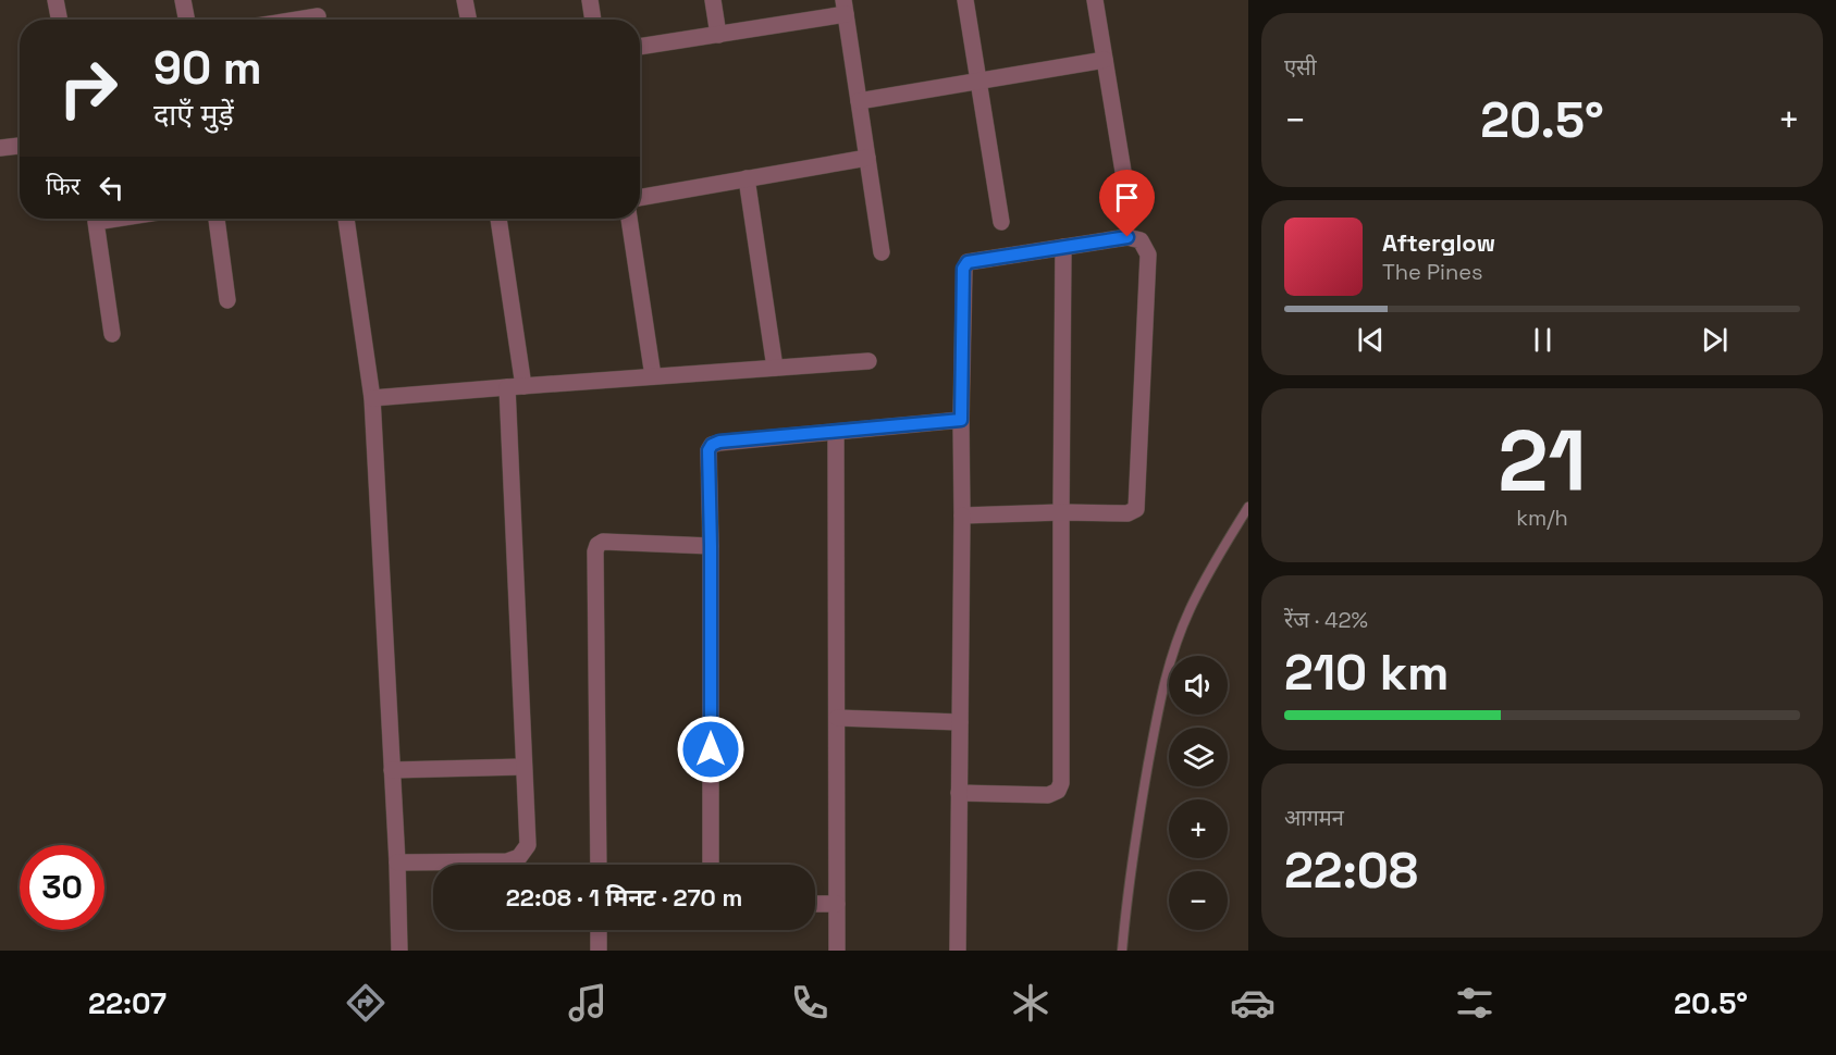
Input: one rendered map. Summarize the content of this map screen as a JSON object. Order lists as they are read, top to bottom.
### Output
{
  "page": {
    "tile": [
      "एसी",
      ["21", "km/h"],
      ["रेंज · 42%", "210 km"],
      ["आगमन", "22:08"]
    ],
    "turn": ["90 m", "दाएँ मुड़ें"],
    "heat": ["−", "20.5°", "+"],
    "then": "फिर",
    "song": ["Afterglow", "The Pines"],
    "map_buttons": ["+", "−"],
    "limit": "30",
    "trip": "22:08 · 1 मिनट · 270 m",
    "tabs": ["22:07", "20.5°"]
  }
}
